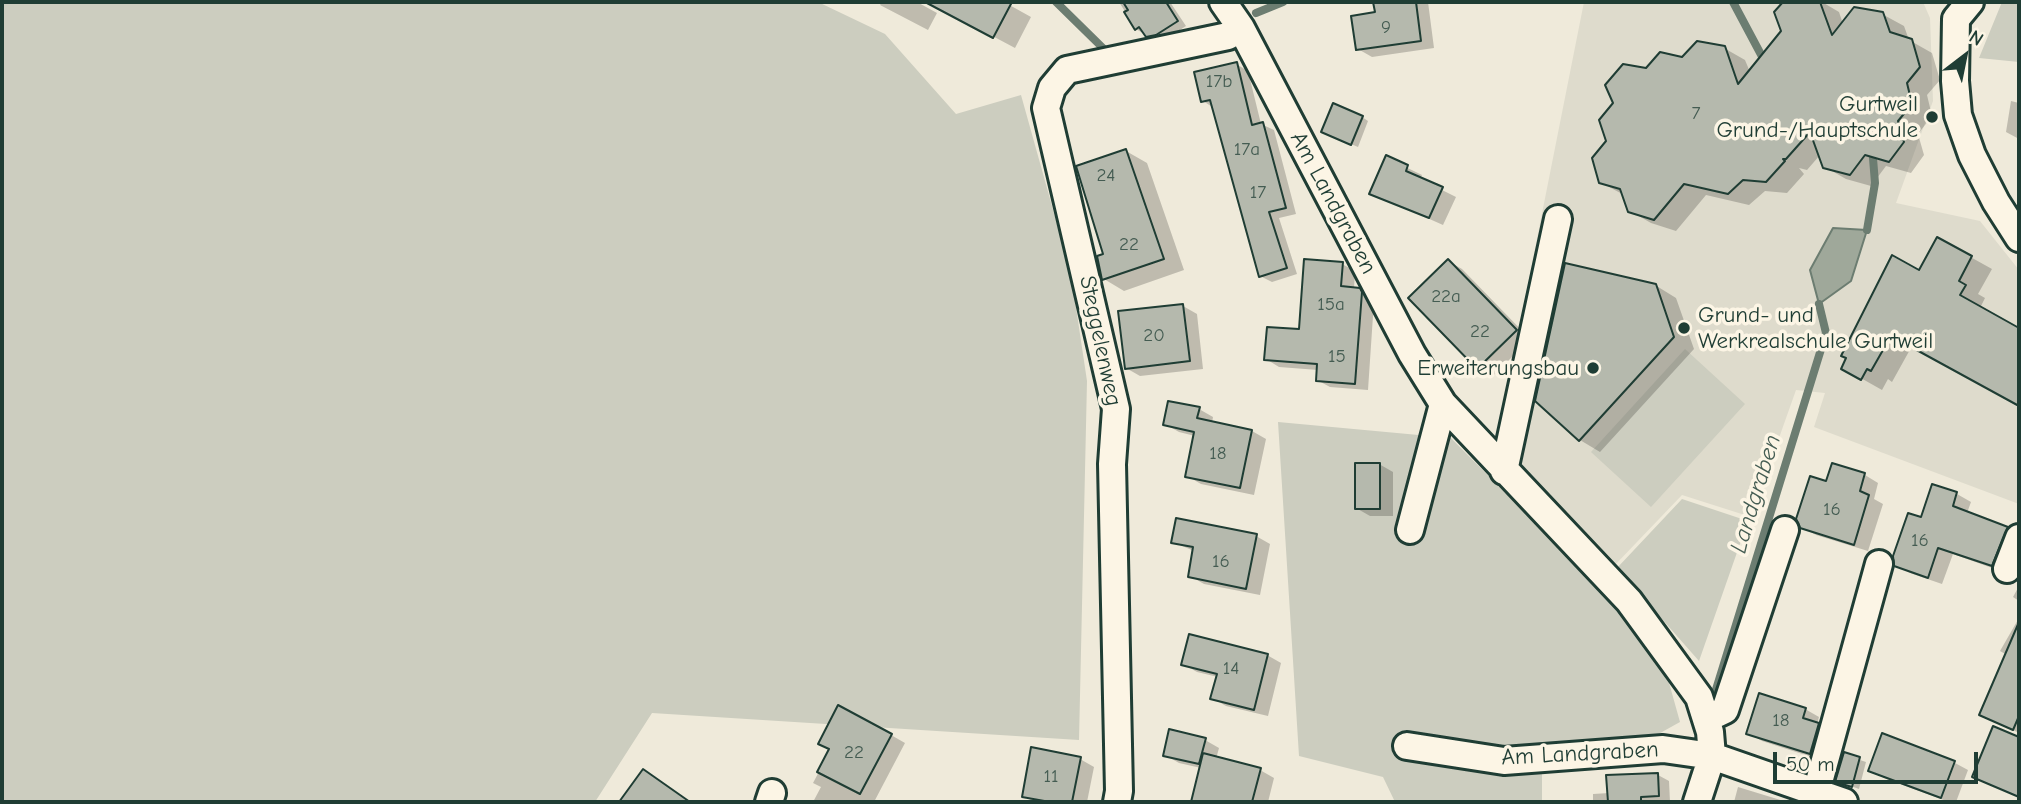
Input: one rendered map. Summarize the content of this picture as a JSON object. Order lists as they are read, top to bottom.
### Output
{
  "streets": {
    "street": ["Am Landgraben", "Steggelenweg"]
  },
  "crossings": [
    ["Am Landgraben", "Steggelenweg"]
  ],
  "water": ["Landgraben"],
  "places": ["Gurtweil Grund-/Hauptschule", "Grund- und Werkrealschule Gurtweil", "Erweiterungsbau"],
  "house_numbers": [
    "9",
    "17b",
    "7",
    "17a",
    "24",
    "17",
    "22",
    "22a",
    "15a",
    "22",
    "20",
    "15",
    "18",
    "16",
    "16",
    "16",
    "14",
    "18",
    "22",
    "11"
  ],
  "scale_bar": "50 m",
  "north": "top right"
}
